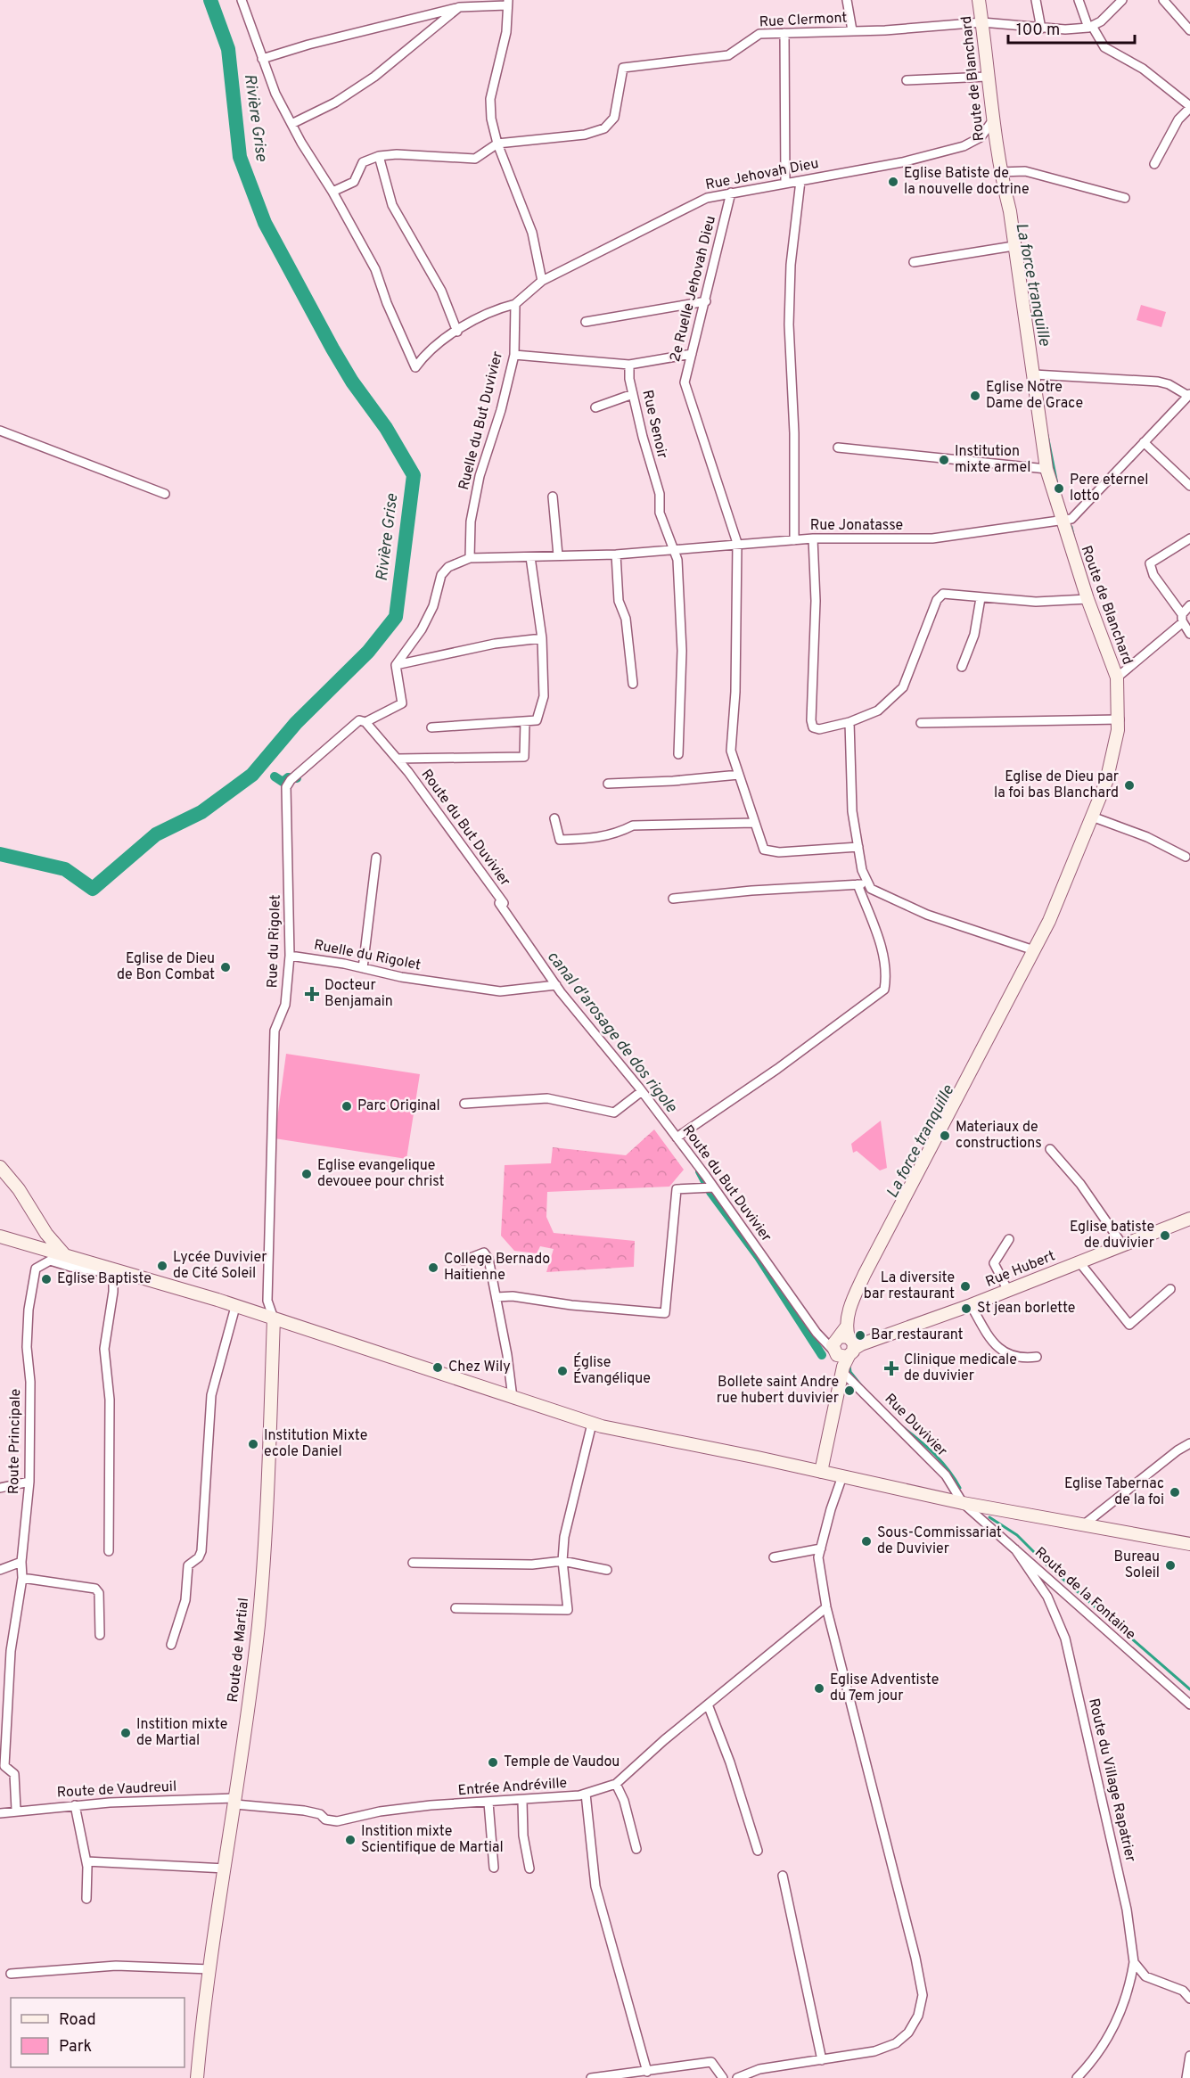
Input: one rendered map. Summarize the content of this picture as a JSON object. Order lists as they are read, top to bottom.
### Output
{
  "streets": {
    "street": [
      "Rue Clermont",
      "Route de Blanchard",
      "Rue Jehovah Dieu",
      "2e Ruelle Jehovah Dieu",
      "Ruelle du But Duvivier",
      "Rue Senoir",
      "Rue Jonatasse",
      "Route du But Duvivier",
      "Rue du Rigolet",
      "Ruelle du Rigolet",
      "Rue Hubert",
      "Rue Duvivier",
      "Route Principale",
      "Route de la Fontaine",
      "Route de Martial",
      "Route du Village Rapatrier",
      "Entrée Andréville",
      "Route de Vaudreuil"
    ]
  },
  "crossings": [
    ["Rue Clermont", "Route de Blanchard"],
    ["Route de Blanchard", "Rue Jehovah Dieu"],
    ["Route de Blanchard", "Rue Jonatasse"],
    ["Route de Blanchard", "Route du But Duvivier"],
    ["Route de Blanchard", "Rue Hubert"],
    ["Route de Blanchard", "Rue Duvivier"],
    ["Rue Jehovah Dieu", "2e Ruelle Jehovah Dieu"],
    ["2e Ruelle Jehovah Dieu", "Rue Jonatasse"],
    ["Ruelle du But Duvivier", "Rue Jonatasse"],
    ["Rue Senoir", "Rue Jonatasse"],
    ["Route du But Duvivier", "Rue du Rigolet"],
    ["Route du But Duvivier", "Ruelle du Rigolet"],
    ["Route du But Duvivier", "Rue Hubert"],
    ["Route du But Duvivier", "Rue Duvivier"],
    ["Rue du Rigolet", "Ruelle du Rigolet"],
    ["Rue du Rigolet", "Route de Martial"],
    ["Rue Hubert", "Rue Duvivier"],
    ["Rue Duvivier", "Route de la Fontaine"],
    ["Route Principale", "Route de Vaudreuil"],
    ["Route de la Fontaine", "Route du Village Rapatrier"],
    ["Route de Martial", "Entrée Andréville"],
    ["Route de Martial", "Route de Vaudreuil"],
    ["Entrée Andréville", "Route de Vaudreuil"]
  ],
  "water": ["Rivière Grise", "La force tranquille", "canal d'arosage de dos rigole"],
  "places": {
    "other": [
      "Eglise Batiste de la nouvelle doctrine",
      "Eglise Notre Dame de Grace",
      "Institution mixte armel",
      "Pere eternel lotto",
      "Eglise de Dieu par la foi bas Blanchard",
      "Eglise de Dieu de Bon Combat",
      "Parc Original",
      "Materiaux de constructions",
      "Eglise evangelique devouee pour christ",
      "Eglise batiste de duvivier",
      "Lycée Duvivier de Cité Soleil",
      "College Bernado Haitienne",
      "Eglise Baptiste",
      "La diversite bar restaurant",
      "St jean borlette",
      "Bar restaurant",
      "Chez Wily",
      "Église Évangélique",
      "Bollete saint Andre rue hubert duvivier",
      "Institution Mixte ecole Daniel",
      "Eglise Tabernac de la foi",
      "Sous-Commissariat de Duvivier",
      "Bureau Soleil",
      "Eglise Adventiste du 7em jour",
      "Instition mixte de Martial",
      "Temple de Vaudou",
      "Instition mixte Scientifique de Martial"
    ],
    "health": ["Docteur Benjamain", "Clinique medicale de duvivier"]
  },
  "legend": ["Road", "Park"],
  "scale_bar": "100 m"
}
